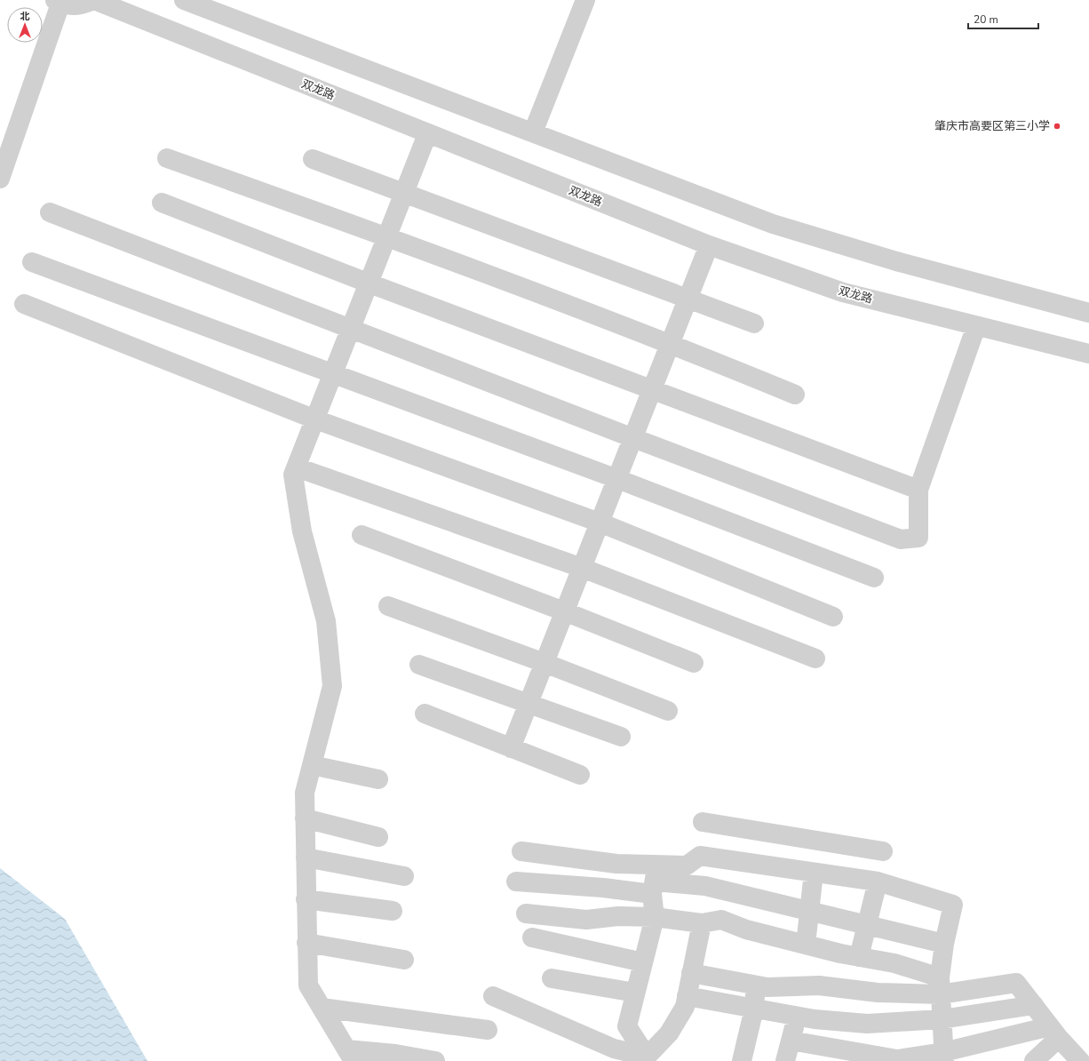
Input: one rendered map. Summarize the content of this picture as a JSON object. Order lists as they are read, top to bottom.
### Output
{
  "streets": {
    "street": ["双龙路"]
  },
  "places": ["肇庆市高要区第三小学"],
  "scale_bar": "20 m",
  "north": "top"
}
